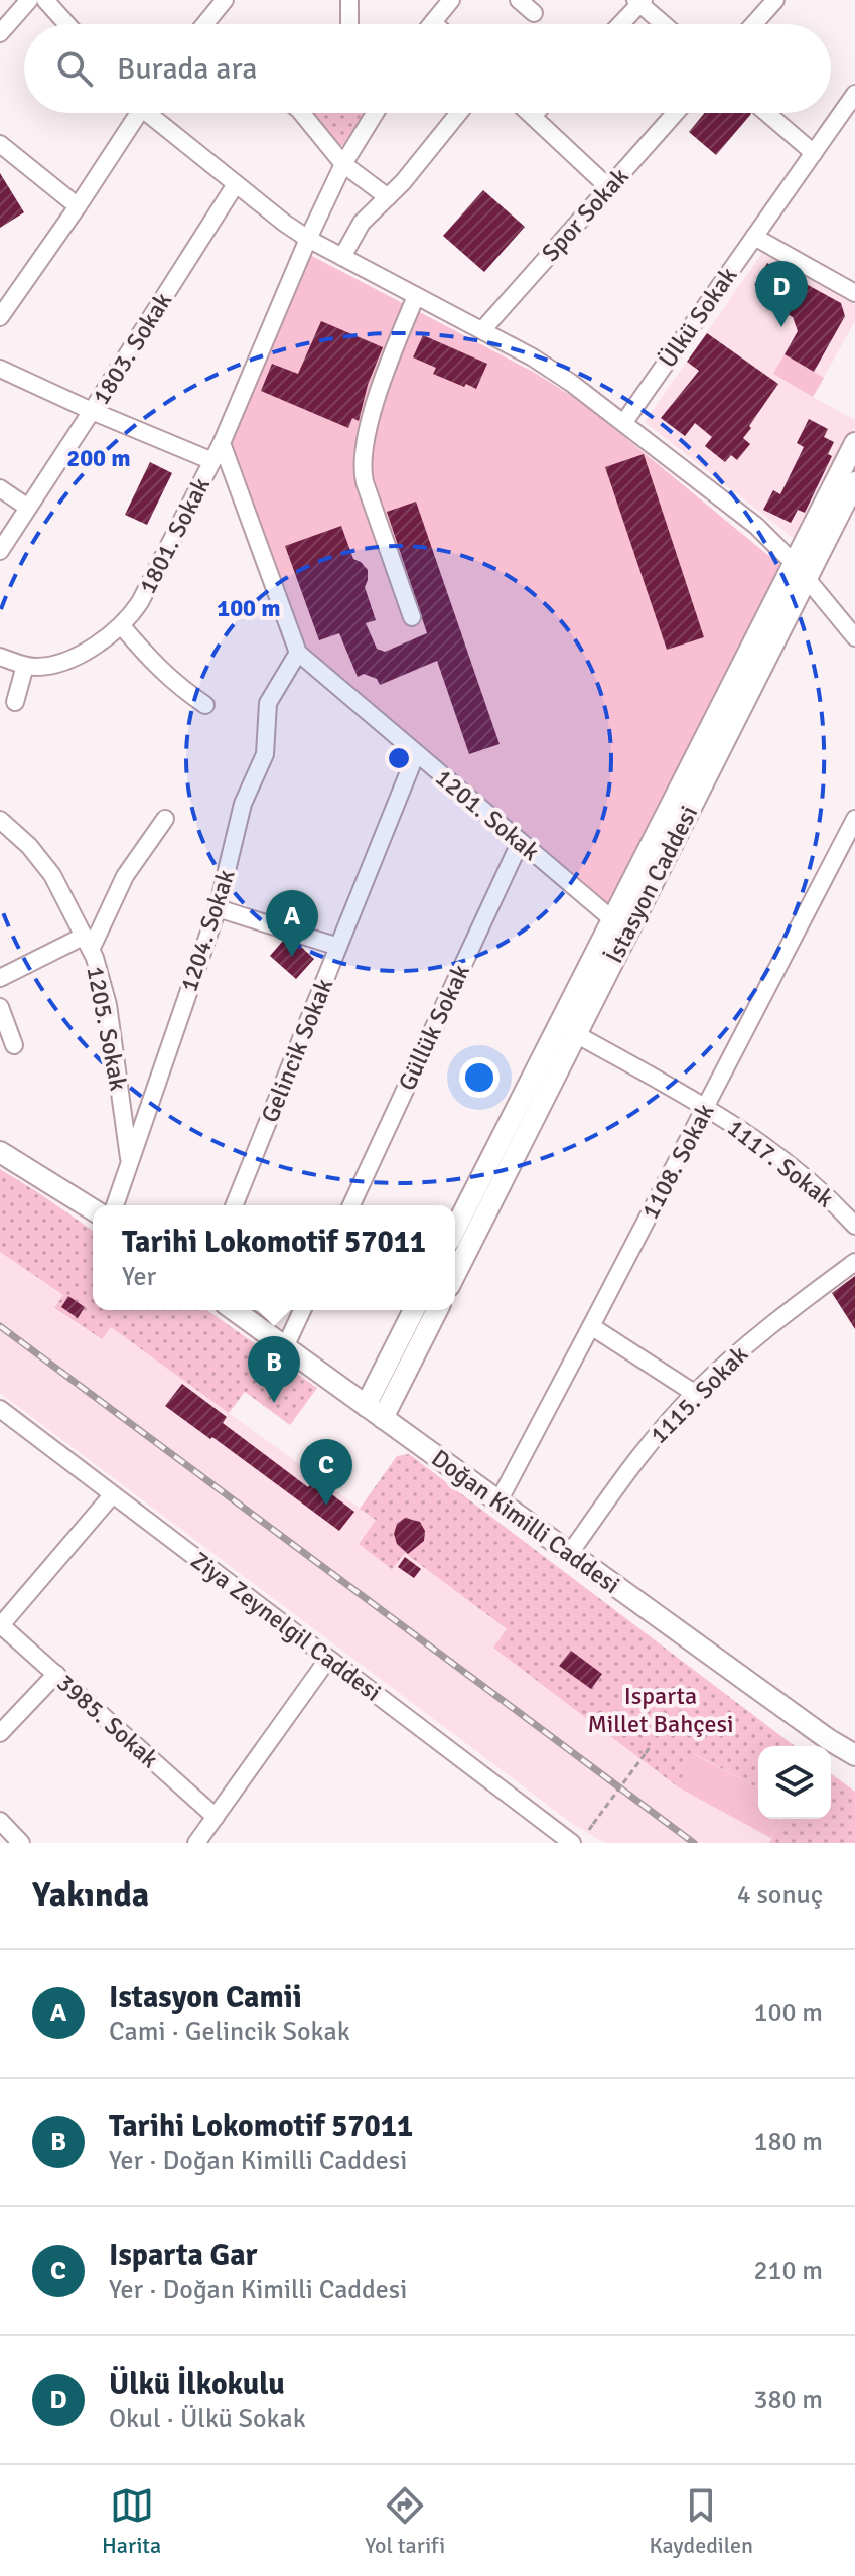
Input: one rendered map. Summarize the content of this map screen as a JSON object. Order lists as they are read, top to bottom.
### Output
{
  "streets": {
    "main road": ["İstasyon Caddesi", "Doğan Kimilli Caddesi"],
    "street": [
      "Spor Sokak",
      "Ülkü Sokak",
      "1803. Sokak",
      "1801. Sokak",
      "1201. Sokak",
      "1204. Sokak",
      "Güllük Sokak",
      "1205. Sokak",
      "Gelincik Sokak",
      "1108. Sokak",
      "1117. Sokak",
      "1115. Sokak",
      "Ziya Zeynelgil Caddesi",
      "3985. Sokak"
    ]
  },
  "crossings": [
    ["1801. Sokak", "1201. Sokak"],
    ["1201. Sokak", "İstasyon Caddesi"],
    ["1201. Sokak", "1204. Sokak"],
    ["1201. Sokak", "Güllük Sokak"],
    ["1201. Sokak", "Gelincik Sokak"],
    ["İstasyon Caddesi", "1117. Sokak"],
    ["1204. Sokak", "1205. Sokak"],
    ["1108. Sokak", "1117. Sokak"],
    ["1108. Sokak", "Doğan Kimilli Caddesi"],
    ["1115. Sokak", "Doğan Kimilli Caddesi"]
  ],
  "parks": ["Isparta Millet Bahçesi"],
  "page": {
    "search": "Burada ara",
    "pins": [
      "D",
      "A",
      "B",
      "C"
    ],
    "popup": ["Tarihi Lokomotif 57011", "Yer"],
    "heading": ["Yakında", "4 sonuç"],
    "list": [
      {
        "mark": "A",
        "name": "Istasyon Camii",
        "note": "Cami · Gelincik Sokak",
        "value": "100 m"
      },
      {
        "mark": "B",
        "name": "Tarihi Lokomotif 57011",
        "note": "Yer · Doğan Kimilli Caddesi",
        "value": "180 m"
      },
      {
        "mark": "C",
        "name": "Isparta Gar",
        "note": "Yer · Doğan Kimilli Caddesi",
        "value": "210 m"
      },
      {
        "mark": "D",
        "name": "Ülkü İlkokulu",
        "note": "Okul · Ülkü Sokak",
        "value": "380 m"
      }
    ],
    "nav": ["Harita", "Yol tarifi", "Kaydedilen"]
  },
  "rings": ["200 m", "100 m"]
}
